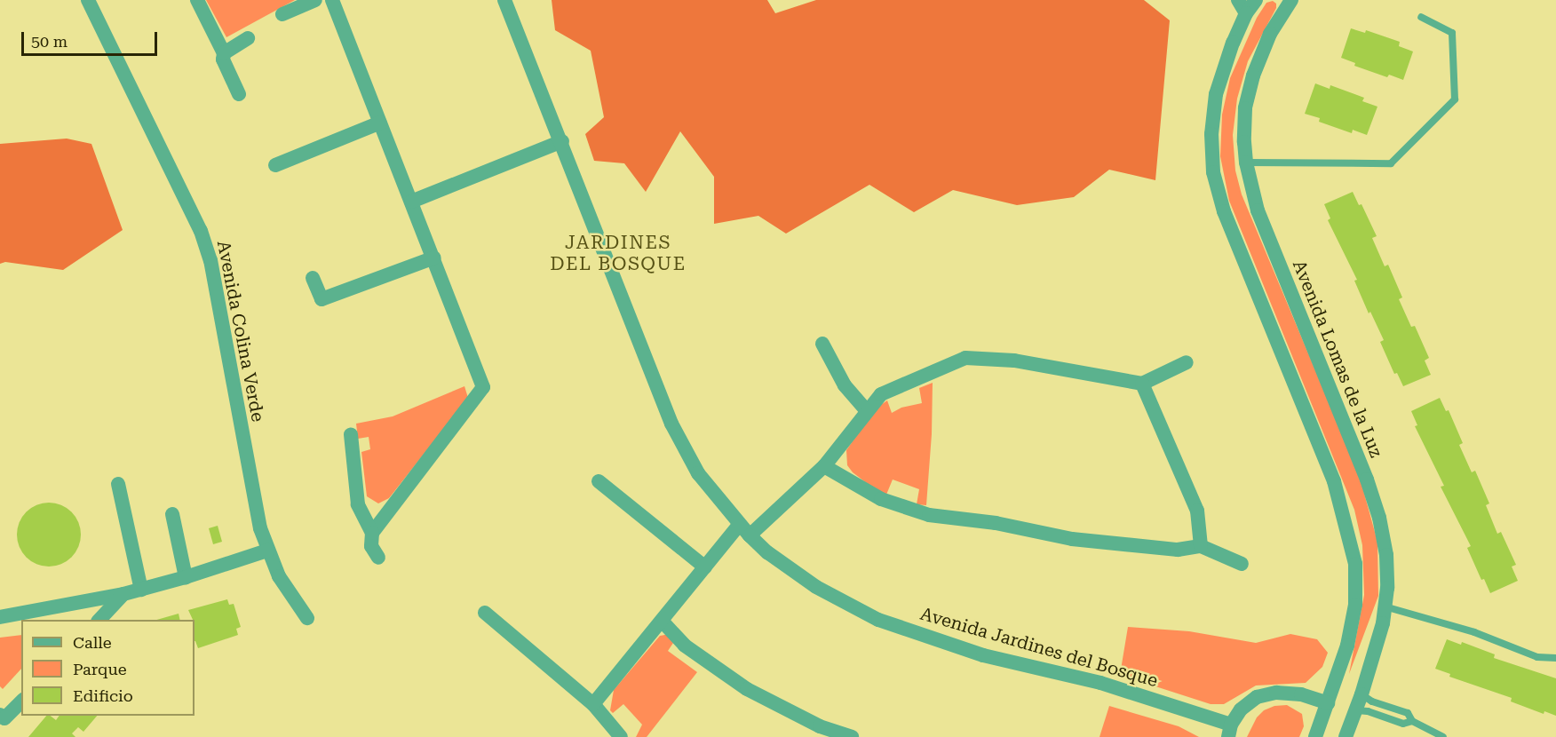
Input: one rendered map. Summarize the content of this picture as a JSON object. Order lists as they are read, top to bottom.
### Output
{
  "streets": {
    "street": ["Avenida Colina Verde", "Avenida Lomas de la Luz", "Avenida Jardines del Bosque"]
  },
  "districts": ["JARDINES DEL BOSQUE"],
  "legend": ["Calle", "Parque", "Edificio"],
  "scale_bar": "50 m"
}
